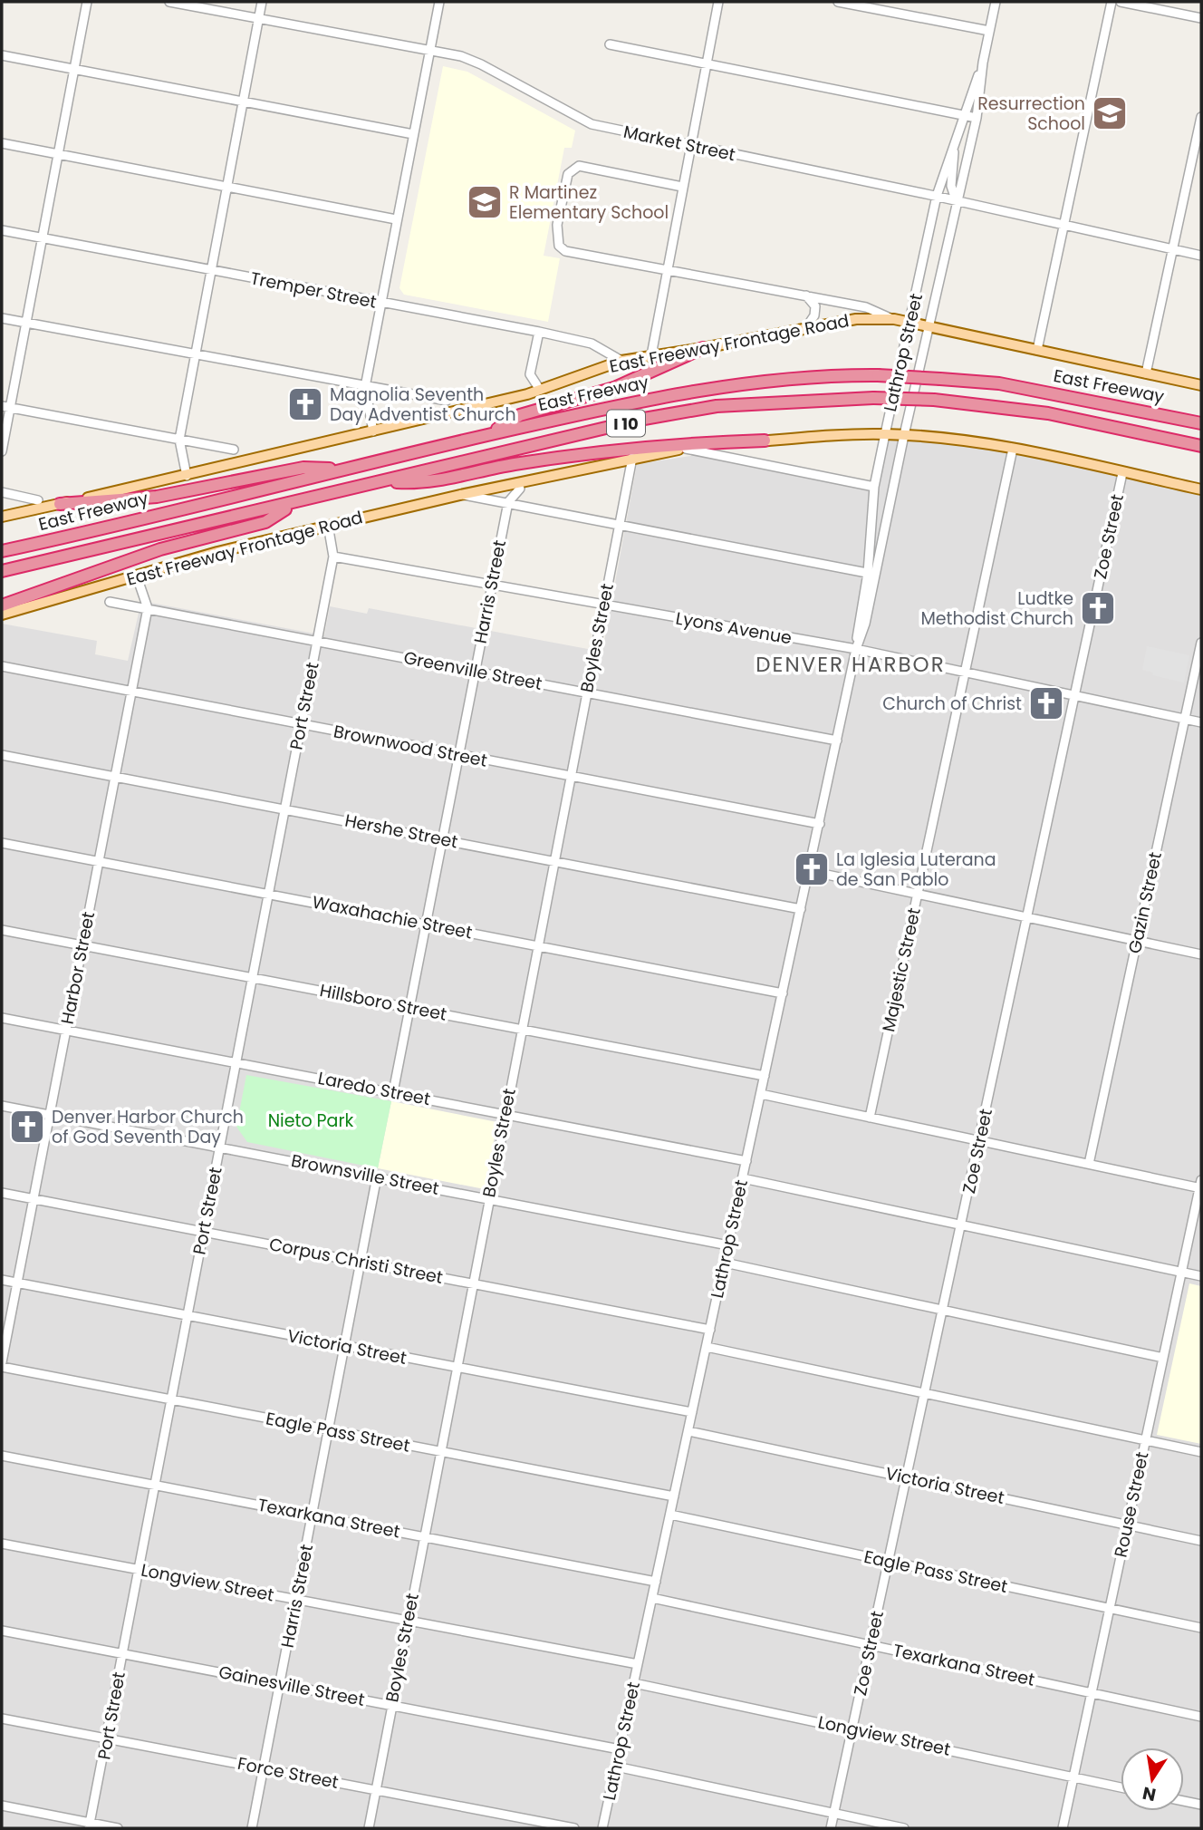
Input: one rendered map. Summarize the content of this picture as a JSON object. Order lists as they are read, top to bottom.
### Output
{
  "streets": {
    "highway": ["East Freeway", "I 10"],
    "main road": ["East Freeway Frontage Road"],
    "street": [
      "Market Street",
      "Tremper Street",
      "Lathrop Street",
      "Zoe Street",
      "Harris Street",
      "Lyons Avenue",
      "Boyles Street",
      "Greenville Street",
      "Port Street",
      "Brownwood Street",
      "Hershe Street",
      "Gazin Street",
      "Waxahachie Street",
      "Harbor Street",
      "Majestic Street",
      "Hillsboro Street",
      "Laredo Street",
      "Brownsville Street",
      "Corpus Christi Street",
      "Victoria Street",
      "Eagle Pass Street",
      "Rouse Street",
      "Texarkana Street",
      "Longview Street",
      "Gainesville Street",
      "Force Street"
    ]
  },
  "crossings": [
    ["Market Street", "Lathrop Street"],
    ["Tremper Street", "East Freeway Frontage Road"],
    ["East Freeway Frontage Road", "Lathrop Street"],
    ["East Freeway Frontage Road", "Zoe Street"],
    ["East Freeway Frontage Road", "Boyles Street"],
    ["East Freeway Frontage Road", "Majestic Street"],
    ["Lathrop Street", "Lyons Avenue"],
    ["Lathrop Street", "Greenville Street"],
    ["Lathrop Street", "Brownwood Street"],
    ["Lathrop Street", "Hershe Street"],
    ["Lathrop Street", "Waxahachie Street"],
    ["Lathrop Street", "Hillsboro Street"],
    ["Lathrop Street", "Laredo Street"],
    ["Lathrop Street", "Brownsville Street"],
    ["Lathrop Street", "Corpus Christi Street"],
    ["Lathrop Street", "Victoria Street"],
    ["Lathrop Street", "Eagle Pass Street"],
    ["Lathrop Street", "Texarkana Street"],
    ["Lathrop Street", "Longview Street"],
    ["Lathrop Street", "Gainesville Street"],
    ["Zoe Street", "Lyons Avenue"],
    ["Zoe Street", "Victoria Street"],
    ["Zoe Street", "Eagle Pass Street"],
    ["Zoe Street", "Texarkana Street"],
    ["Zoe Street", "Longview Street"],
    ["Harris Street", "Lyons Avenue"],
    ["Harris Street", "Greenville Street"],
    ["Harris Street", "Brownwood Street"],
    ["Harris Street", "Hershe Street"],
    ["Harris Street", "Waxahachie Street"],
    ["Harris Street", "Hillsboro Street"],
    ["Harris Street", "Laredo Street"],
    ["Harris Street", "Brownsville Street"],
    ["Harris Street", "Corpus Christi Street"],
    ["Harris Street", "Victoria Street"],
    ["Harris Street", "Eagle Pass Street"],
    ["Harris Street", "Texarkana Street"],
    ["Harris Street", "Longview Street"],
    ["Harris Street", "Gainesville Street"],
    ["Harris Street", "Force Street"],
    ["Lyons Avenue", "Boyles Street"],
    ["Lyons Avenue", "Port Street"],
    ["Lyons Avenue", "Gazin Street"],
    ["Lyons Avenue", "Majestic Street"],
    ["Boyles Street", "Greenville Street"],
    ["Boyles Street", "Brownwood Street"],
    ["Boyles Street", "Hershe Street"],
    ["Boyles Street", "Waxahachie Street"],
    ["Boyles Street", "Hillsboro Street"],
    ["Boyles Street", "Laredo Street"],
    ["Boyles Street", "Brownsville Street"],
    ["Boyles Street", "Corpus Christi Street"],
    ["Boyles Street", "Victoria Street"],
    ["Boyles Street", "Eagle Pass Street"],
    ["Boyles Street", "Texarkana Street"],
    ["Boyles Street", "Longview Street"],
    ["Boyles Street", "Gainesville Street"],
    ["Boyles Street", "Force Street"],
    ["Greenville Street", "Port Street"],
    ["Greenville Street", "Harbor Street"],
    ["Port Street", "Brownwood Street"],
    ["Port Street", "Hershe Street"],
    ["Port Street", "Waxahachie Street"],
    ["Port Street", "Hillsboro Street"],
    ["Port Street", "Laredo Street"],
    ["Port Street", "Brownsville Street"],
    ["Port Street", "Corpus Christi Street"],
    ["Port Street", "Victoria Street"],
    ["Port Street", "Eagle Pass Street"],
    ["Port Street", "Texarkana Street"],
    ["Port Street", "Longview Street"],
    ["Port Street", "Gainesville Street"],
    ["Port Street", "Force Street"],
    ["Brownwood Street", "Harbor Street"],
    ["Hershe Street", "Harbor Street"],
    ["Waxahachie Street", "Harbor Street"],
    ["Harbor Street", "Hillsboro Street"],
    ["Harbor Street", "Laredo Street"],
    ["Harbor Street", "Brownsville Street"],
    ["Harbor Street", "Corpus Christi Street"],
    ["Harbor Street", "Victoria Street"],
    ["Harbor Street", "Eagle Pass Street"],
    ["Victoria Street", "Rouse Street"],
    ["Eagle Pass Street", "Rouse Street"],
    ["Rouse Street", "Texarkana Street"],
    ["Rouse Street", "Longview Street"]
  ],
  "districts": ["DENVER HARBOR"],
  "parks": ["Nieto Park"],
  "places": {
    "school or university": ["Resurrection School", "R Martinez Elementary School"],
    "church": [
      "Magnolia Seventh Day Adventist Church",
      "Ludtke Methodist Church",
      "Church of Christ",
      "La Iglesia Luterana de San Pablo",
      "Denver Harbor Church of God Seventh Day"
    ]
  },
  "north": "bottom"
}
